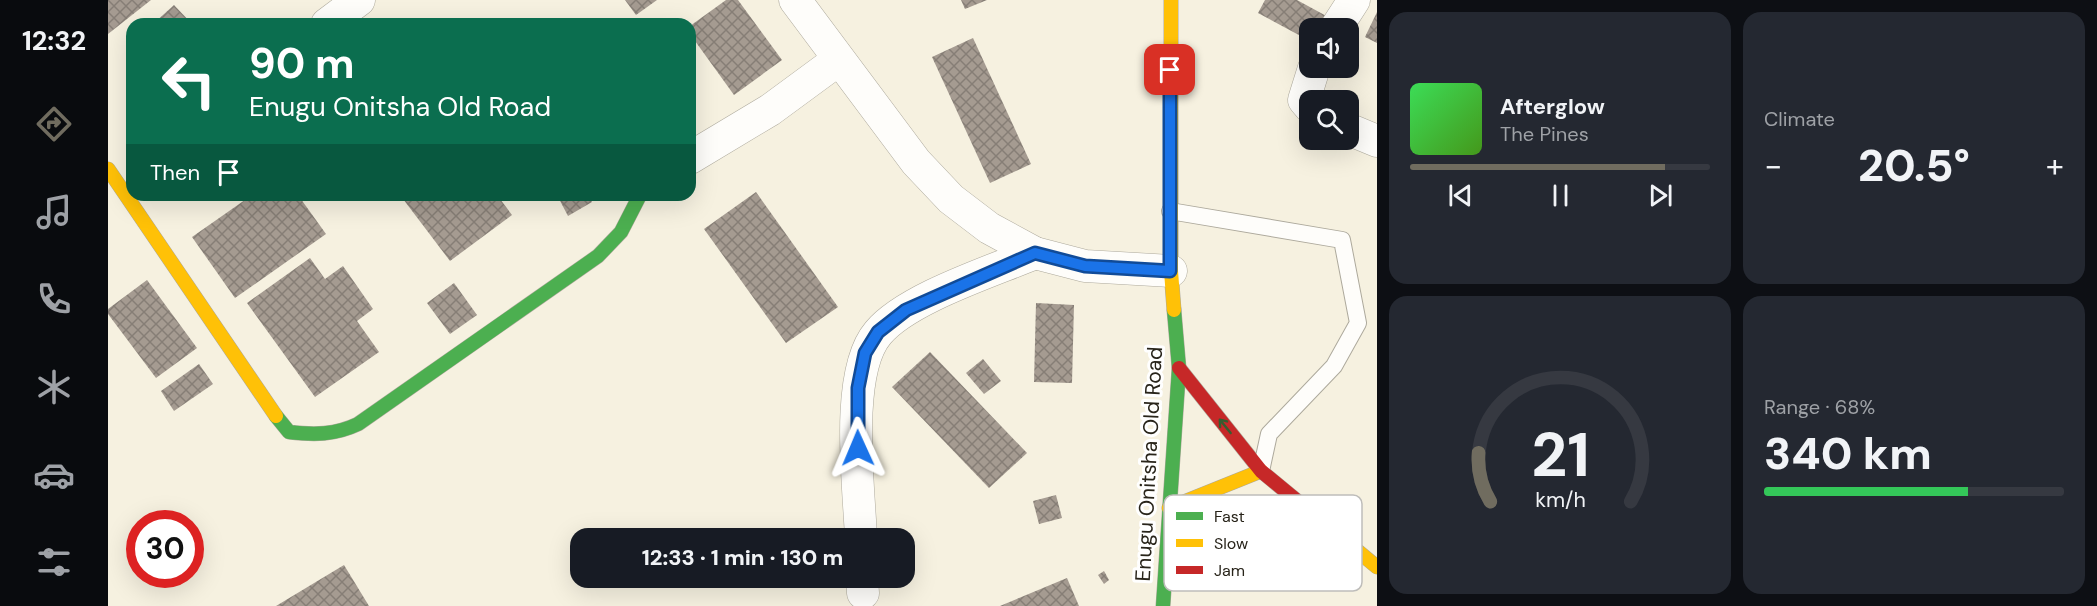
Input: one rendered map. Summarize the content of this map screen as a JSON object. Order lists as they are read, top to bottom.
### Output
{
  "streets": {
    "main road": ["Enugu Onitsha Old Road"]
  },
  "legend": ["Fast", "Slow", "Jam"],
  "page": {
    "tabs": "12:32",
    "tile": [
      "Climate",
      ["Range · 68%", "340 km"]
    ],
    "turn": ["90 m", "Enugu Onitsha Old Road"],
    "song": ["Afterglow", "The Pines"],
    "heat": ["−", "20.5°", "+"],
    "then": "Then",
    "limit": "30",
    "trip": "12:33 · 1 min · 130 m",
    "gauge": ["21", "km/h"]
  }
}
